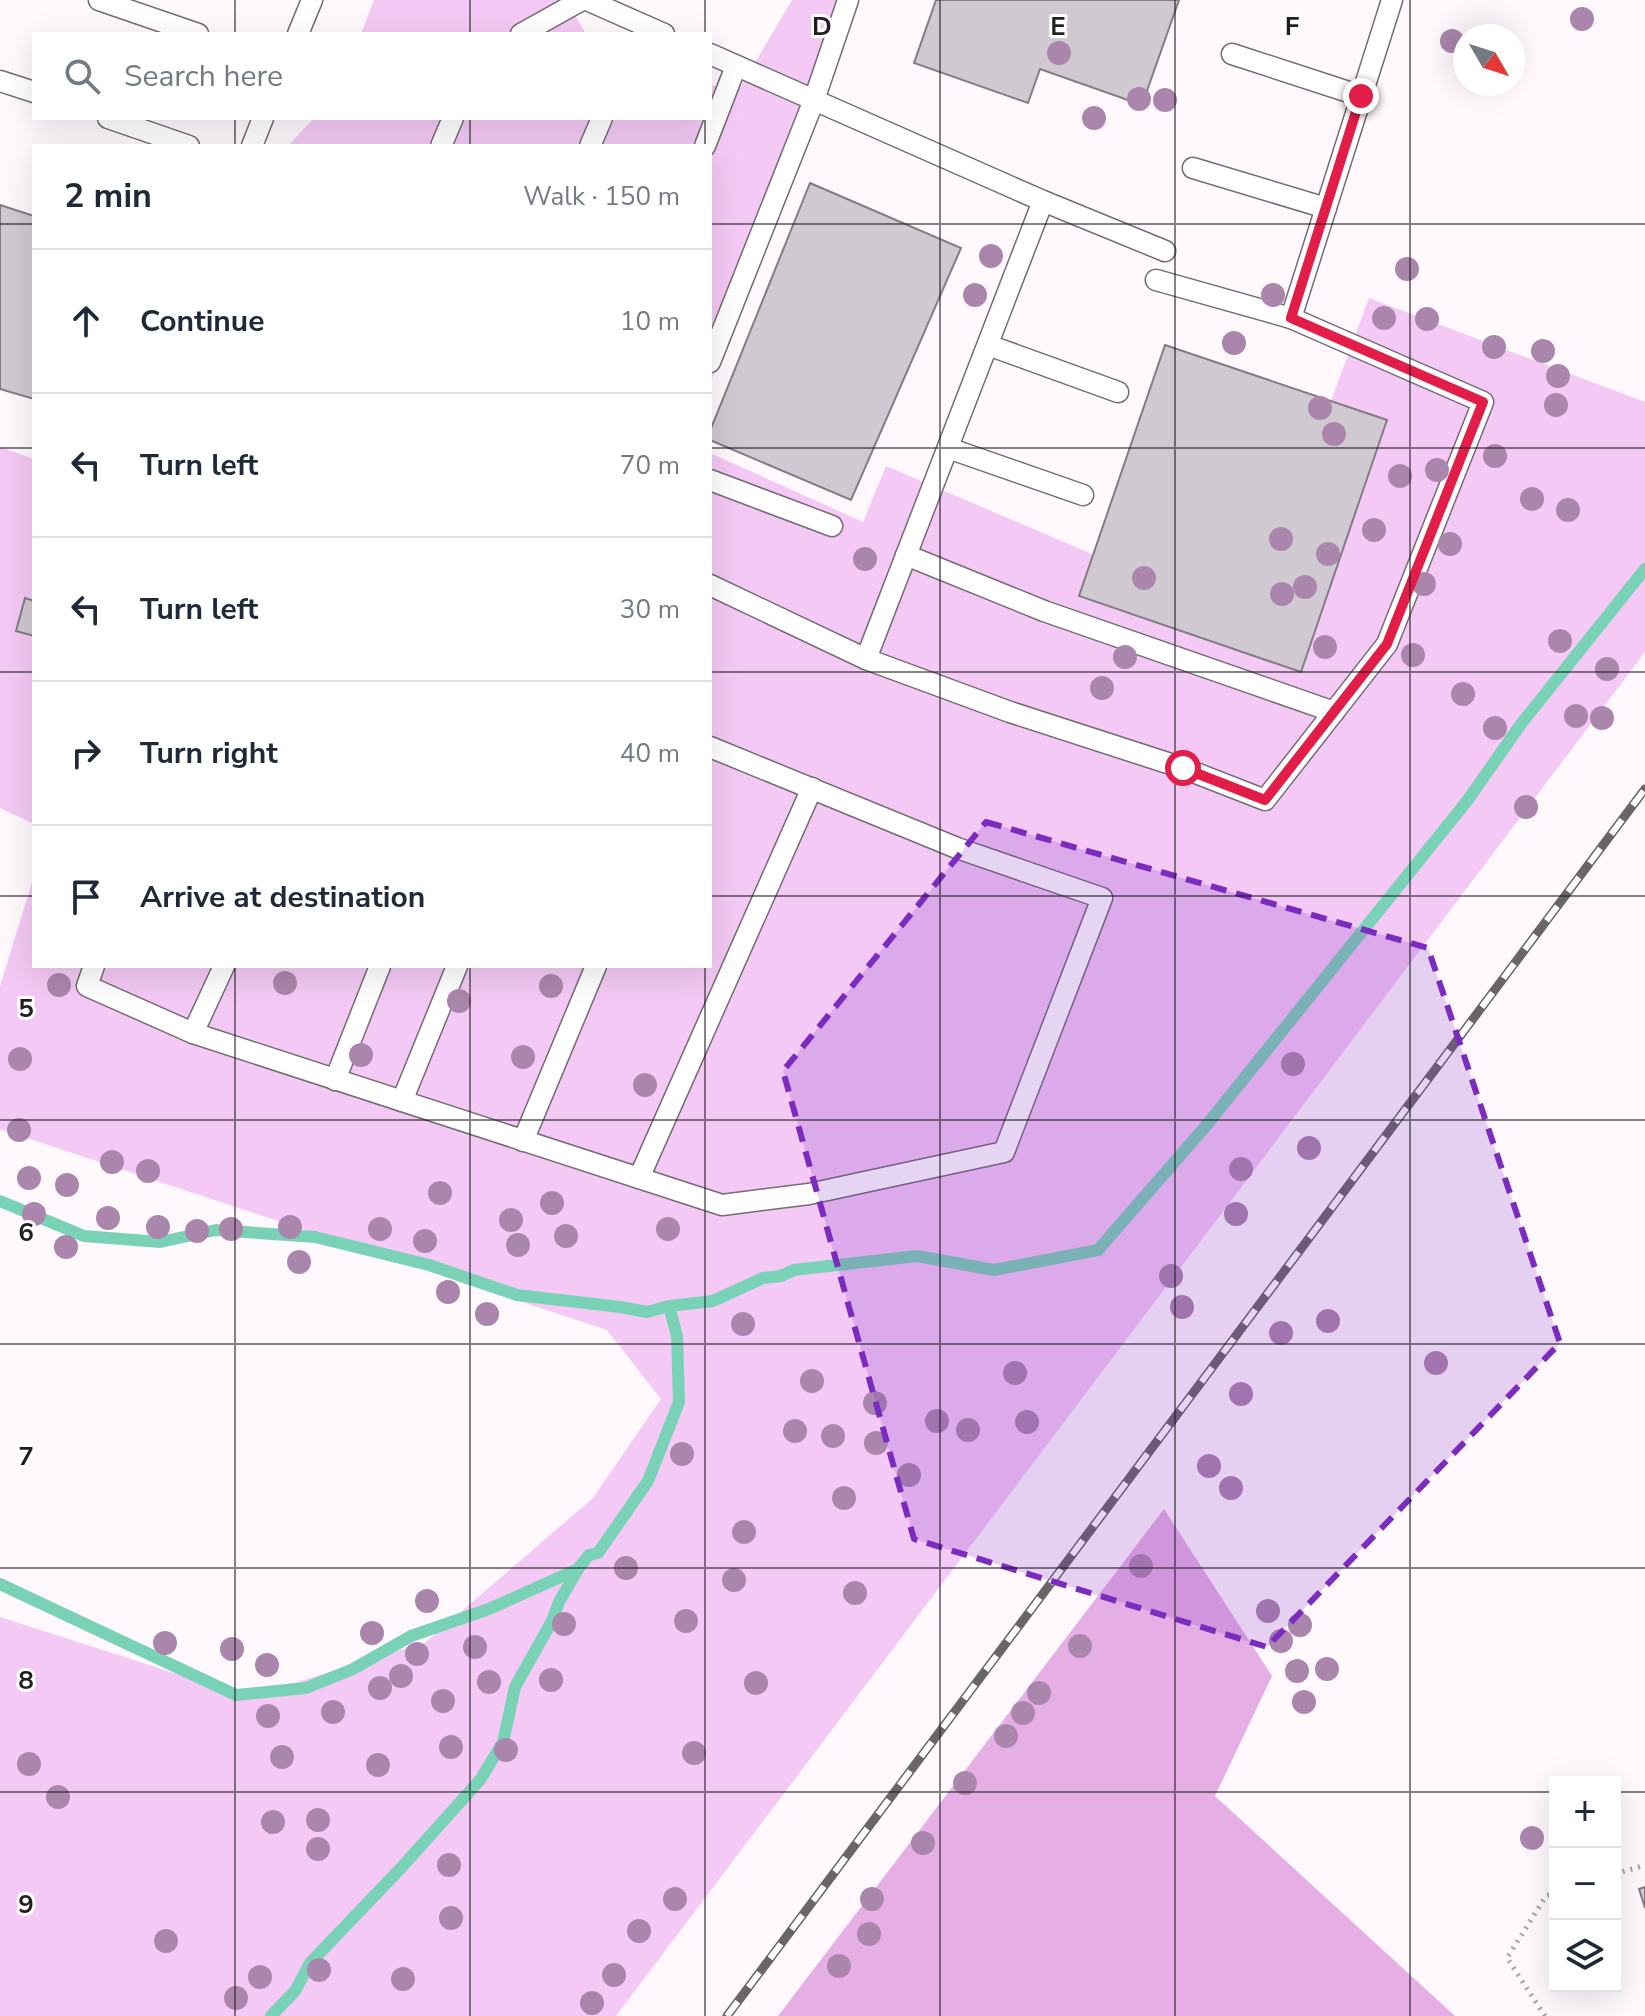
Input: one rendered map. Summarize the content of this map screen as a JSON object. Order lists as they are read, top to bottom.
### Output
{
  "north": "bottom right",
  "page": {
    "search": "Search here",
    "heading": ["2 min", "Walk · 150 m"],
    "list": [
      ["Continue", "10 m"],
      ["Turn left", "70 m"],
      ["Turn left", "30 m"],
      ["Turn right", "40 m"],
      "Arrive at destination"
    ],
    "map_buttons": ["+", "−"]
  },
  "grid": {
    "columns": ["D", "E", "F"],
    "rows": [
      "5",
      "6",
      "7",
      "8",
      "9"
    ]
  }
}
